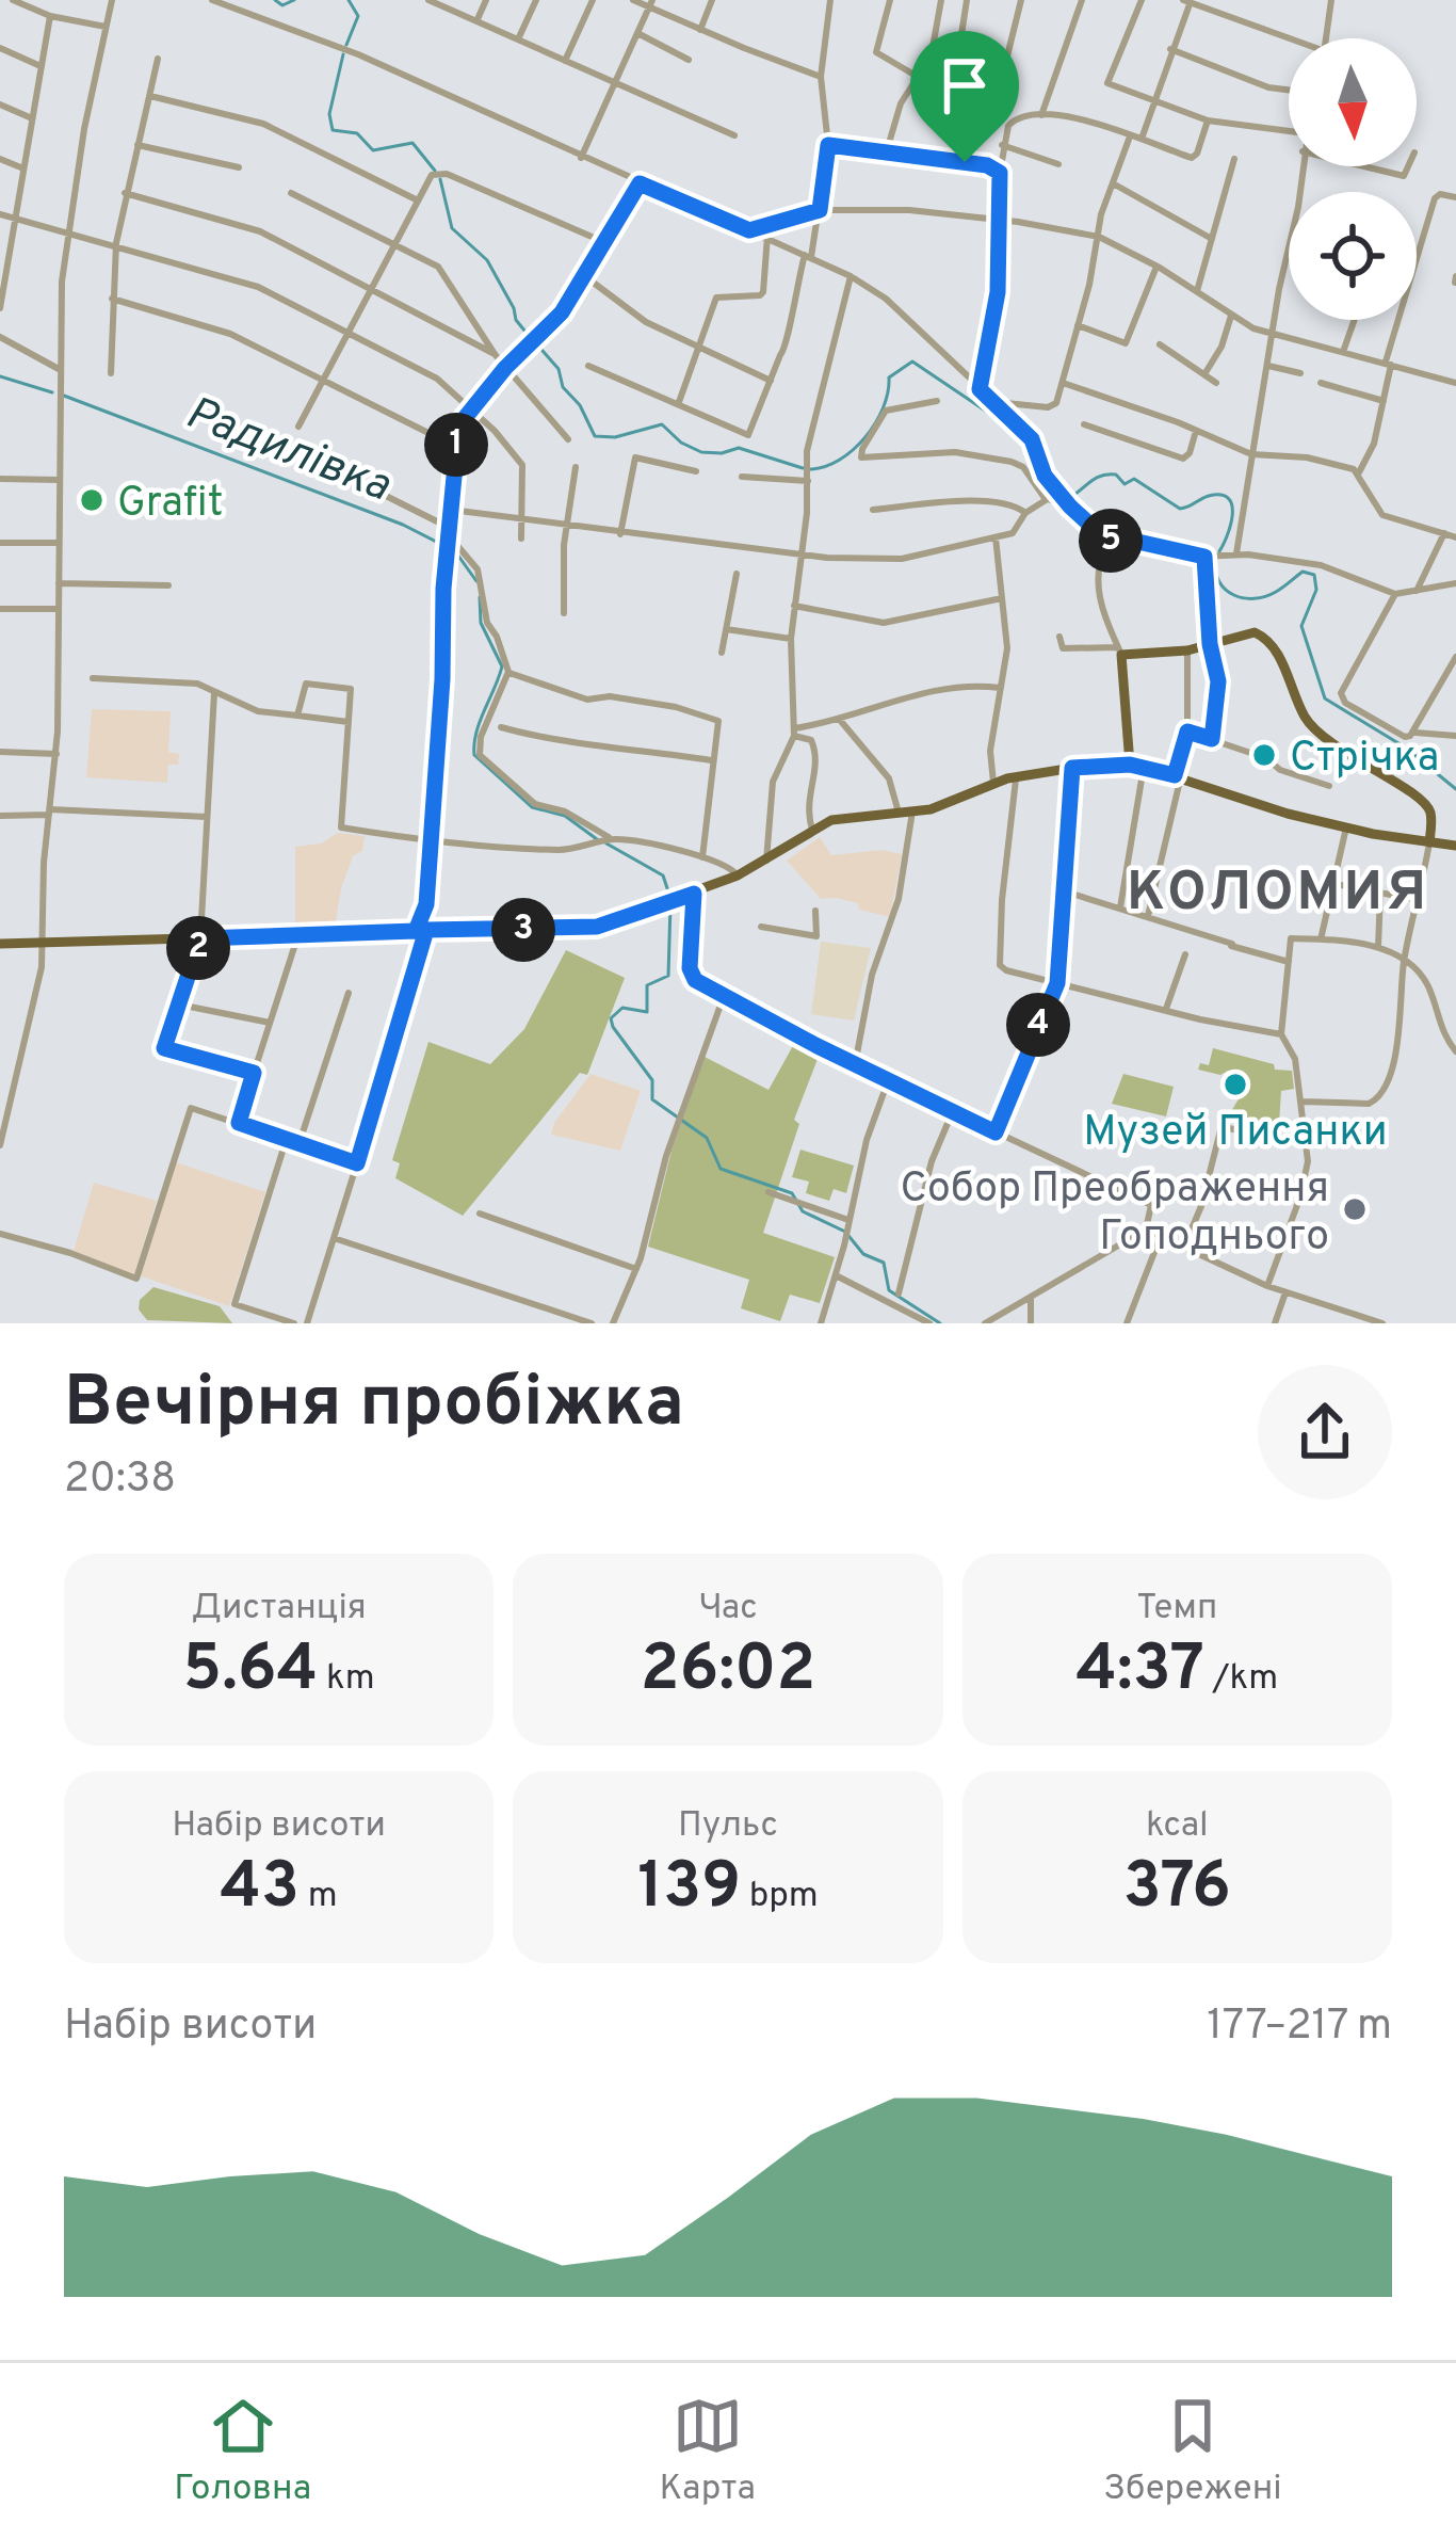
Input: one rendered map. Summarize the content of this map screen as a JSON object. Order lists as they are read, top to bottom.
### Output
{
  "districts": ["КОЛОМИЯ"],
  "water": ["Радилівка"],
  "places": [
    "Grafit",
    "Стрічка",
    "Музей Писанки",
    "Собор Преображення Гоподнього"
  ],
  "north": "bottom",
  "page": {
    "pins": [
      "1",
      "5",
      "3",
      "2",
      "4"
    ],
    "heading": ["Вечірня пробіжка", "20:38"],
    "stats": [
      ["Дистанція", "5.64 km"],
      ["Час", "26:02"],
      ["Темп", "4:37 /km"],
      ["Набір висоти", "43 m"],
      ["Пульс", "139 bpm"],
      ["kcal", "376"]
    ],
    "chart": ["Набір висоти", "177–217 m"],
    "tabs": ["Головна", "Карта", "Збережені"]
  }
}
